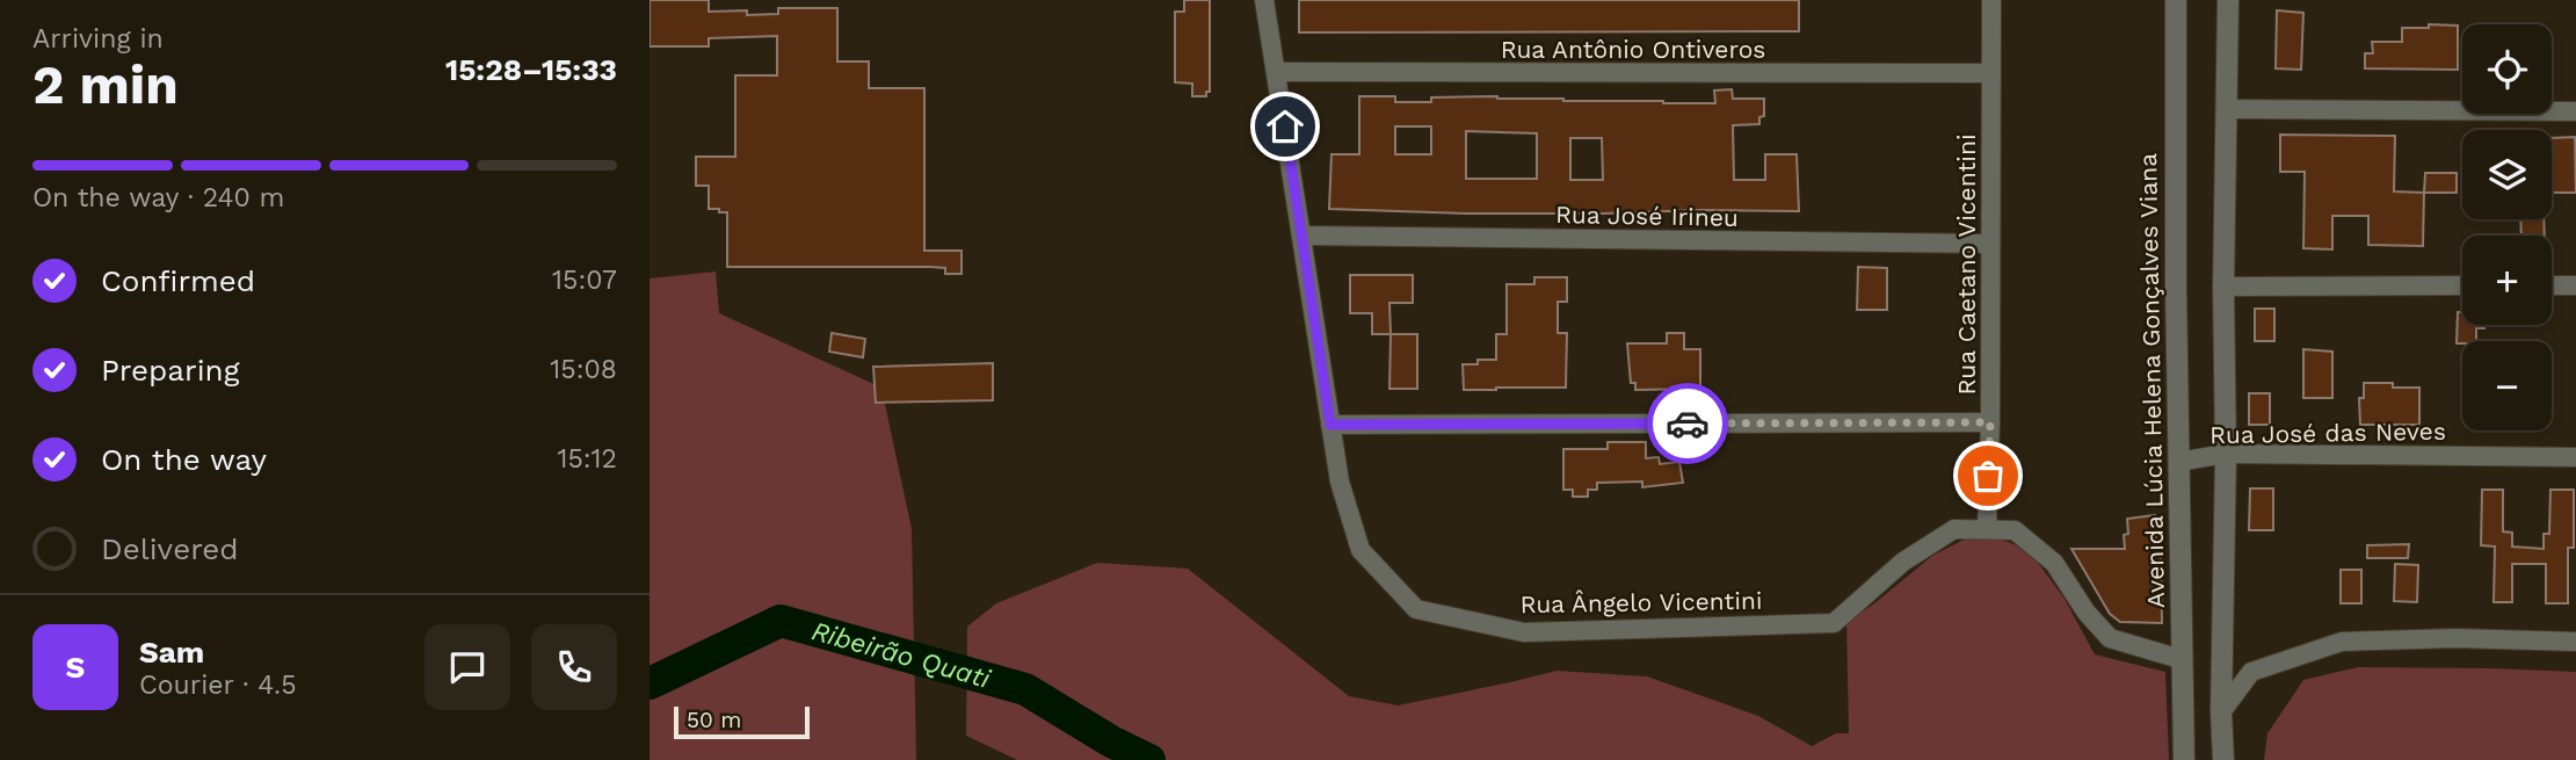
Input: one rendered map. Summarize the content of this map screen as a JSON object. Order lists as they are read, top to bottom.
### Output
{
  "streets": {
    "street": [
      "Rua Antônio Ontiveros",
      "Rua José Irineu",
      "Rua Caetano Vicentini",
      "Avenida Lúcia Helena Gonçalves Viana",
      "Rua José das Neves",
      "Rua Ângelo Vicentini"
    ]
  },
  "crossings": [
    ["Rua Antônio Ontiveros", "Rua Caetano Vicentini"],
    ["Rua Antônio Ontiveros", "Rua Ângelo Vicentini"],
    ["Rua José Irineu", "Rua Caetano Vicentini"],
    ["Rua José Irineu", "Rua Ângelo Vicentini"],
    ["Rua Caetano Vicentini", "Rua Ângelo Vicentini"],
    ["Avenida Lúcia Helena Gonçalves Viana", "Rua José das Neves"],
    ["Avenida Lúcia Helena Gonçalves Viana", "Rua Ângelo Vicentini"]
  ],
  "water": ["Ribeirão Quati"],
  "scale_bar": "50 m",
  "page": {
    "heading": ["2 min", "Arriving in", "15:28–15:33"],
    "panel": ["Sam", "Courier · 4.5"],
    "map_buttons": ["+", "−"],
    "bar": "On the way · 240 m",
    "list": [
      ["Confirmed", "15:07"],
      ["Preparing", "15:08"],
      ["On the way", "15:12"],
      "Delivered"
    ],
    "round": "S",
    "scale": "50 m"
  }
}
